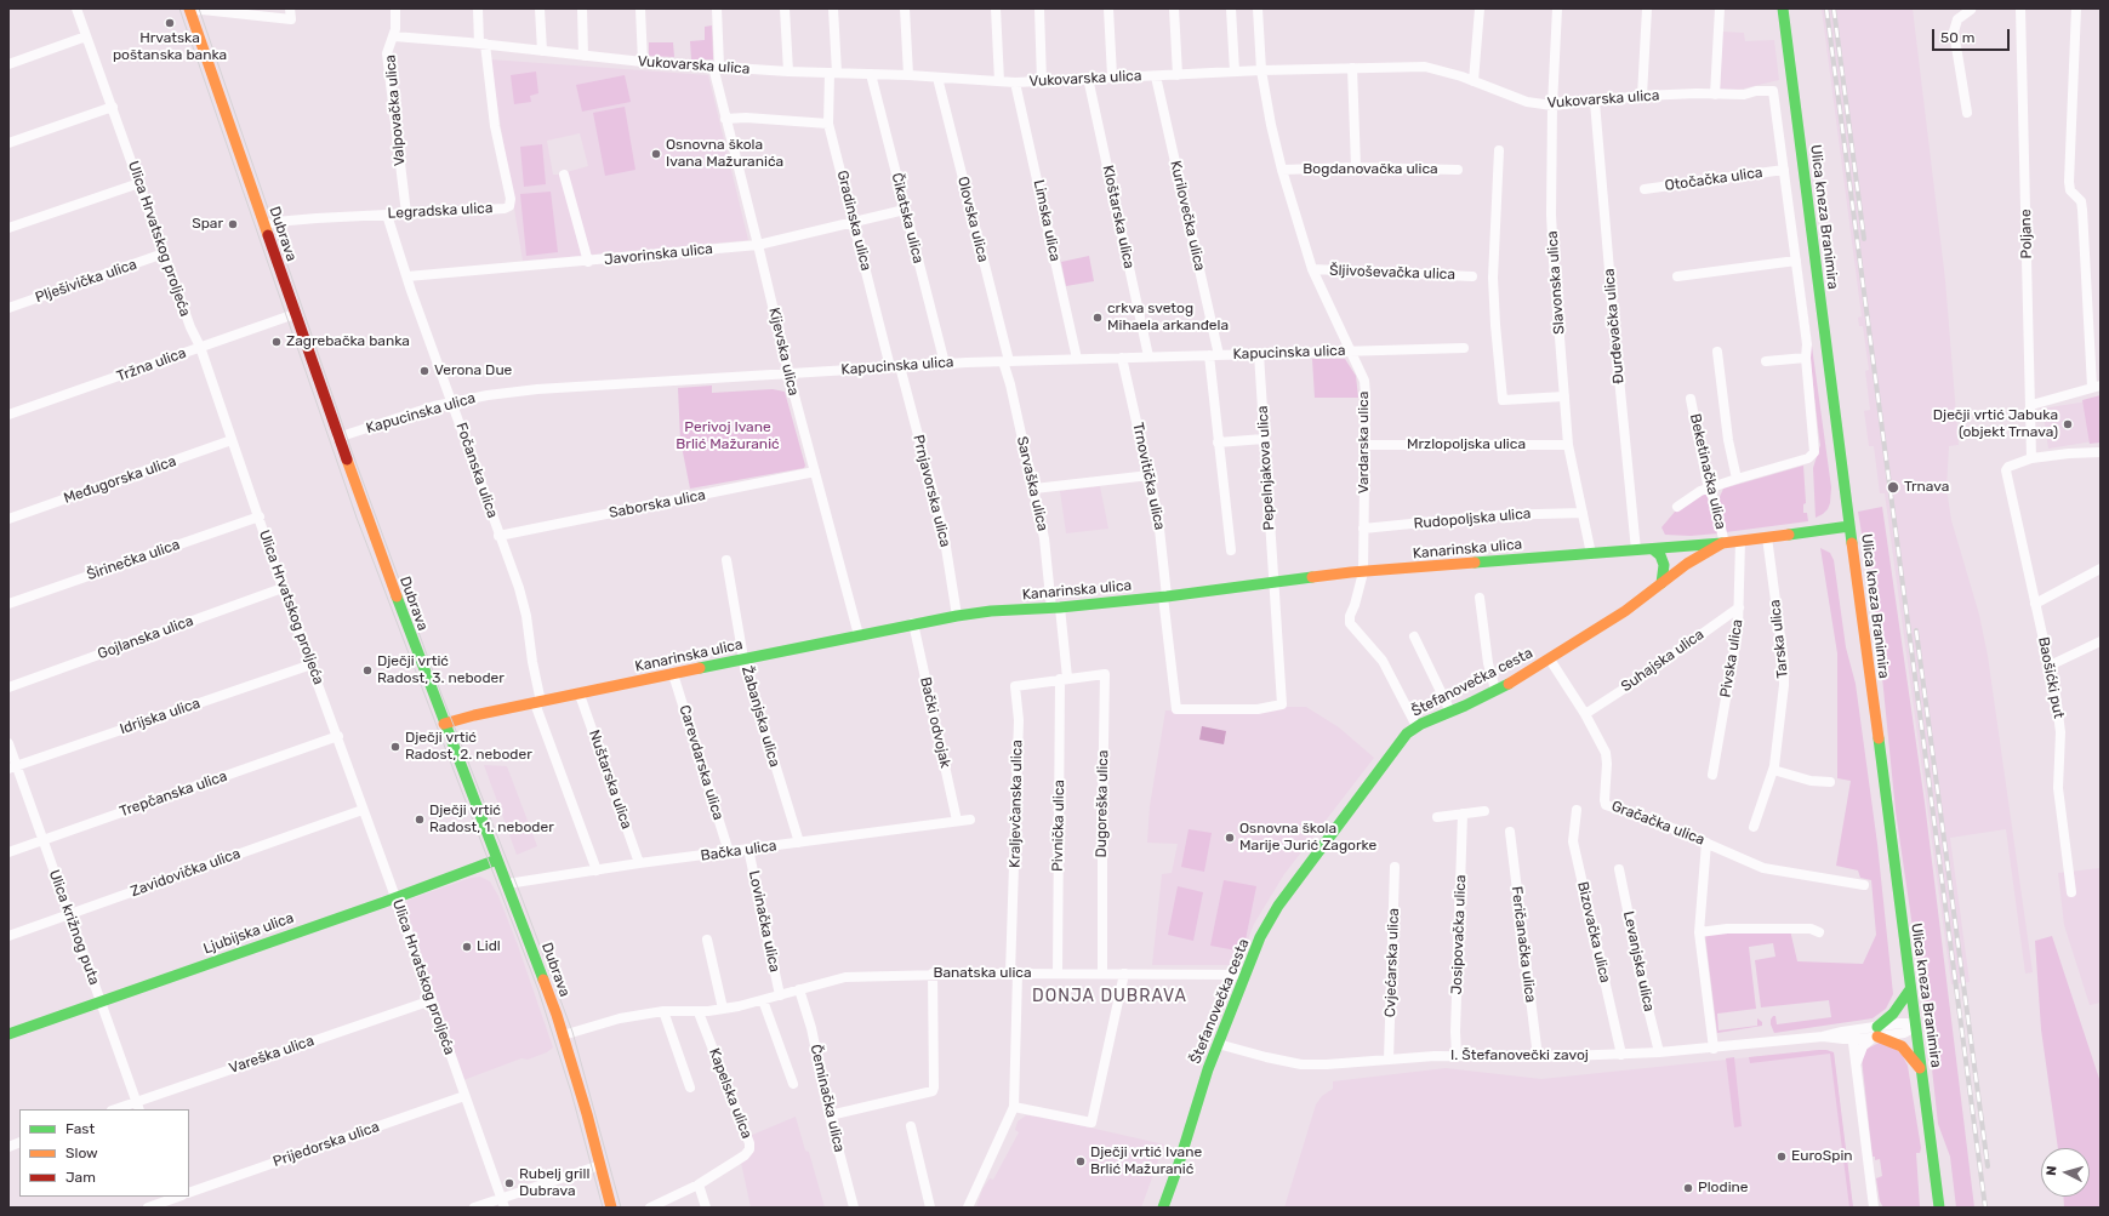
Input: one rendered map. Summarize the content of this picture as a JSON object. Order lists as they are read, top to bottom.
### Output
{
  "streets": {
    "street": [
      "Vukovarska ulica",
      "Valpovačka ulica",
      "Bogdanovačka ulica",
      "Otočačka ulica",
      "Legradska ulica",
      "Kurilovečka ulica",
      "Kloštarska ulica",
      "Ulica kneza Branimira",
      "Čikatska ulica",
      "Olovska ulica",
      "Gradinska ulica",
      "Limska ulica",
      "Dubrava",
      "Poljane",
      "Ulica Hrvatskog proljeća",
      "Javorinska ulica",
      "Šljivoševačka ulica",
      "Plješivička ulica",
      "Slavonska ulica",
      "Đurđevačka ulica",
      "Kijevska ulica",
      "Kapucinska ulica",
      "Tržna ulica",
      "Vardarska ulica",
      "Mrzlopoljska ulica",
      "Pepelnjakova ulica",
      "Fočanska ulica",
      "Beketinačka ulica",
      "Trnovitička ulica",
      "Međugorska ulica",
      "Sarvaška ulica",
      "Prnjavorska ulica",
      "Saborska ulica",
      "Rudopoljska ulica",
      "Kanarinska ulica",
      "Širinečka ulica",
      "Gojlanska ulica",
      "Tarska ulica",
      "Pivska ulica",
      "Suhajska ulica",
      "Baošićki put",
      "Štefanovečka cesta",
      "Idrijska ulica",
      "Žabanjska ulica",
      "Bački odvojak",
      "Carevdarska ulica",
      "Nuštarska ulica",
      "Trepčanska ulica",
      "Kraljevčanska ulica",
      "Dugoreška ulica",
      "Gračačka ulica",
      "Pivnička ulica",
      "Bačka ulica",
      "Zavidovička ulica",
      "Lovinačka ulica",
      "Ulica križnog puta",
      "Bizovačka ulica",
      "Ljubijska ulica",
      "Josipovačka ulica",
      "Feričanačka ulica",
      "Levanjska ulica",
      "Cvjećarska ulica",
      "Banatska ulica",
      "Vareška ulica",
      "I. Štefanovečki zavoj",
      "Kapelska ulica",
      "Čeminačka ulica",
      "Prijedorska ulica"
    ]
  },
  "crossings": [
    ["Vukovarska ulica", "Valpovačka ulica"],
    ["Vukovarska ulica", "Otočačka ulica"],
    ["Vukovarska ulica", "Legradska ulica"],
    ["Vukovarska ulica", "Kurilovečka ulica"],
    ["Vukovarska ulica", "Kloštarska ulica"],
    ["Vukovarska ulica", "Čikatska ulica"],
    ["Vukovarska ulica", "Olovska ulica"],
    ["Vukovarska ulica", "Gradinska ulica"],
    ["Vukovarska ulica", "Limska ulica"],
    ["Vukovarska ulica", "Slavonska ulica"],
    ["Vukovarska ulica", "Đurđevačka ulica"],
    ["Vukovarska ulica", "Kijevska ulica"],
    ["Vukovarska ulica", "Vardarska ulica"],
    ["Valpovačka ulica", "Legradska ulica"],
    ["Bogdanovačka ulica", "Vardarska ulica"],
    ["Legradska ulica", "Dubrava"],
    ["Legradska ulica", "Fočanska ulica"],
    ["Kurilovečka ulica", "Kapucinska ulica"],
    ["Kloštarska ulica", "Kapucinska ulica"],
    ["Ulica kneza Branimira", "Štefanovečka cesta"],
    ["Ulica kneza Branimira", "I. Štefanovečki zavoj"],
    ["Čikatska ulica", "Javorinska ulica"],
    ["Čikatska ulica", "Kapucinska ulica"],
    ["Olovska ulica", "Kapucinska ulica"],
    ["Olovska ulica", "Sarvaška ulica"],
    ["Gradinska ulica", "Javorinska ulica"],
    ["Gradinska ulica", "Kapucinska ulica"],
    ["Limska ulica", "Kapucinska ulica"],
    ["Dubrava", "Kapucinska ulica"],
    ["Dubrava", "Tržna ulica"],
    ["Dubrava", "Kanarinska ulica"],
    ["Dubrava", "Bačka ulica"],
    ["Dubrava", "Ljubijska ulica"],
    ["Dubrava", "Banatska ulica"],
    ["Poljane", "Baošićki put"],
    ["Ulica Hrvatskog proljeća", "Plješivička ulica"],
    ["Ulica Hrvatskog proljeća", "Tržna ulica"],
    ["Ulica Hrvatskog proljeća", "Međugorska ulica"],
    ["Ulica Hrvatskog proljeća", "Širinečka ulica"],
    ["Ulica Hrvatskog proljeća", "Gojlanska ulica"],
    ["Ulica Hrvatskog proljeća", "Idrijska ulica"],
    ["Ulica Hrvatskog proljeća", "Trepčanska ulica"],
    ["Ulica Hrvatskog proljeća", "Zavidovička ulica"],
    ["Ulica Hrvatskog proljeća", "Ljubijska ulica"],
    ["Ulica Hrvatskog proljeća", "Vareška ulica"],
    ["Ulica Hrvatskog proljeća", "Prijedorska ulica"],
    ["Javorinska ulica", "Kijevska ulica"],
    ["Javorinska ulica", "Fočanska ulica"],
    ["Šljivoševačka ulica", "Vardarska ulica"],
    ["Slavonska ulica", "Mrzlopoljska ulica"],
    ["Slavonska ulica", "Rudopoljska ulica"],
    ["Slavonska ulica", "Kanarinska ulica"],
    ["Đurđevačka ulica", "Kanarinska ulica"],
    ["Kijevska ulica", "Kapucinska ulica"],
    ["Kijevska ulica", "Saborska ulica"],
    ["Kijevska ulica", "Kanarinska ulica"],
    ["Kapucinska ulica", "Vardarska ulica"],
    ["Kapucinska ulica", "Pepelnjakova ulica"],
    ["Kapucinska ulica", "Fočanska ulica"],
    ["Kapucinska ulica", "Trnovitička ulica"],
    ["Kapucinska ulica", "Sarvaška ulica"],
    ["Kapucinska ulica", "Prnjavorska ulica"],
    ["Vardarska ulica", "Mrzlopoljska ulica"],
    ["Vardarska ulica", "Rudopoljska ulica"],
    ["Vardarska ulica", "Kanarinska ulica"],
    ["Vardarska ulica", "Štefanovečka cesta"],
    ["Pepelnjakova ulica", "Trnovitička ulica"],
    ["Pepelnjakova ulica", "Kanarinska ulica"],
    ["Fočanska ulica", "Saborska ulica"],
    ["Fočanska ulica", "Kanarinska ulica"],
    ["Fočanska ulica", "Bačka ulica"],
    ["Beketinačka ulica", "Kanarinska ulica"],
    ["Beketinačka ulica", "Štefanovečka cesta"],
    ["Trnovitička ulica", "Kanarinska ulica"],
    ["Sarvaška ulica", "Kanarinska ulica"],
    ["Sarvaška ulica", "Pivnička ulica"],
    ["Prnjavorska ulica", "Kanarinska ulica"],
    ["Kanarinska ulica", "Štefanovečka cesta"],
    ["Kanarinska ulica", "Žabanjska ulica"],
    ["Kanarinska ulica", "Bački odvojak"],
    ["Kanarinska ulica", "Carevdarska ulica"],
    ["Kanarinska ulica", "Nuštarska ulica"],
    ["Kanarinska ulica", "Pivnička ulica"],
    ["Tarska ulica", "Štefanovečka cesta"],
    ["Pivska ulica", "Suhajska ulica"],
    ["Pivska ulica", "Štefanovečka cesta"],
    ["Suhajska ulica", "Gračačka ulica"],
    ["Štefanovečka cesta", "Gračačka ulica"],
    ["Štefanovečka cesta", "Banatska ulica"],
    ["Štefanovečka cesta", "I. Štefanovečki zavoj"],
    ["Idrijska ulica", "Ulica križnog puta"],
    ["Žabanjska ulica", "Bačka ulica"],
    ["Bački odvojak", "Bačka ulica"],
    ["Carevdarska ulica", "Bačka ulica"],
    ["Nuštarska ulica", "Bačka ulica"],
    ["Trepčanska ulica", "Ulica križnog puta"],
    ["Kraljevčanska ulica", "Dugoreška ulica"],
    ["Kraljevčanska ulica", "Pivnička ulica"],
    ["Kraljevčanska ulica", "Banatska ulica"],
    ["Dugoreška ulica", "Pivnička ulica"],
    ["Dugoreška ulica", "Banatska ulica"],
    ["Pivnička ulica", "Banatska ulica"],
    ["Bačka ulica", "Lovinačka ulica"],
    ["Zavidovička ulica", "Ulica križnog puta"],
    ["Lovinačka ulica", "Banatska ulica"],
    ["Ulica križnog puta", "Ljubijska ulica"],
    ["Ulica križnog puta", "Vareška ulica"],
    ["Bizovačka ulica", "I. Štefanovečki zavoj"],
    ["Josipovačka ulica", "I. Štefanovečki zavoj"],
    ["Feričanačka ulica", "I. Štefanovečki zavoj"],
    ["Levanjska ulica", "I. Štefanovečki zavoj"],
    ["Cvjećarska ulica", "I. Štefanovečki zavoj"],
    ["Banatska ulica", "Kapelska ulica"],
    ["Banatska ulica", "Čeminačka ulica"]
  ],
  "districts": ["DONJA DUBRAVA"],
  "parks": ["Perivoj Ivane Brlić Mažuranić"],
  "places": [
    "Hrvatska poštanska banka",
    "Osnovna škola Ivana Mažuranića",
    "Spar",
    "crkva svetog Mihaela arkanđela",
    "Zagrebačka banka",
    "Verona Due",
    "Dječji vrtić Jabuka (objekt Trnava)",
    "Trnava",
    "Dječji vrtić Radost, 3. neboder",
    "Dječji vrtić Radost, 2. neboder",
    "Dječji vrtić Radost, 1. neboder",
    "Osnovna škola Marije Jurić Zagorke",
    "Lidl",
    "EuroSpin",
    "Dječji vrtić Ivane Brlić Mažuranić",
    "Rubelj grill Dubrava",
    "Plodine"
  ],
  "legend": ["Fast", "Slow", "Jam"],
  "scale_bar": "50 m",
  "north": "left"
}
